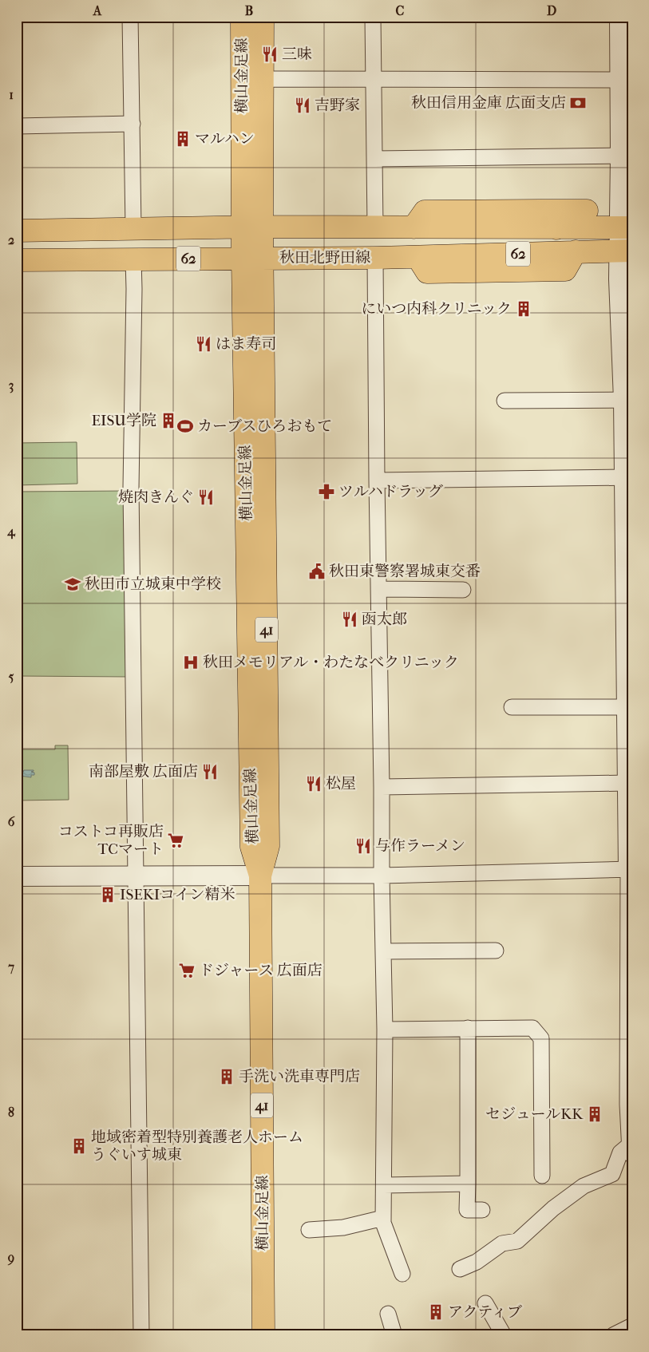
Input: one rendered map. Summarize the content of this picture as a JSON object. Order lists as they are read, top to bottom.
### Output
{
  "streets": {
    "main road": [
      "横山金足線",
      "62",
      "秋田北野田線",
      "41"
    ]
  },
  "crossings": [
    ["横山金足線", "秋田北野田線"]
  ],
  "places": {
    "restaurant": [
      "三味",
      "吉野家",
      "はま寿司",
      "焼肉きんぐ",
      "函太郎",
      "南部屋敷 広面店",
      "松屋",
      "与作ラーメン"
    ],
    "bank": ["秋田信用金庫 広面支店"],
    "building": [
      "マルハン",
      "にいつ内科クリニック",
      "EISU学院",
      "ISEKIコイン精米",
      "手洗い洗車専門店",
      "セジュールKK",
      "地域密着型特別養護老人ホーム うぐいす城東",
      "アクティブ"
    ],
    "sports": ["カーブスひろおもて"],
    "pharmacy": ["ツルハドラッグ"],
    "public building": ["秋田東警察署城東交番"],
    "school or university": ["秋田市立城東中学校"],
    "hospital": ["秋田メモリアル・わたなべクリニック"],
    "supermarket": ["コストコ再販店 TCマート", "ドジャース 広面店"]
  },
  "grid": {
    "columns": [
      "A",
      "B",
      "C",
      "D"
    ],
    "rows": [
      "1",
      "2",
      "3",
      "4",
      "5",
      "6",
      "7",
      "8",
      "9"
    ]
  }
}
